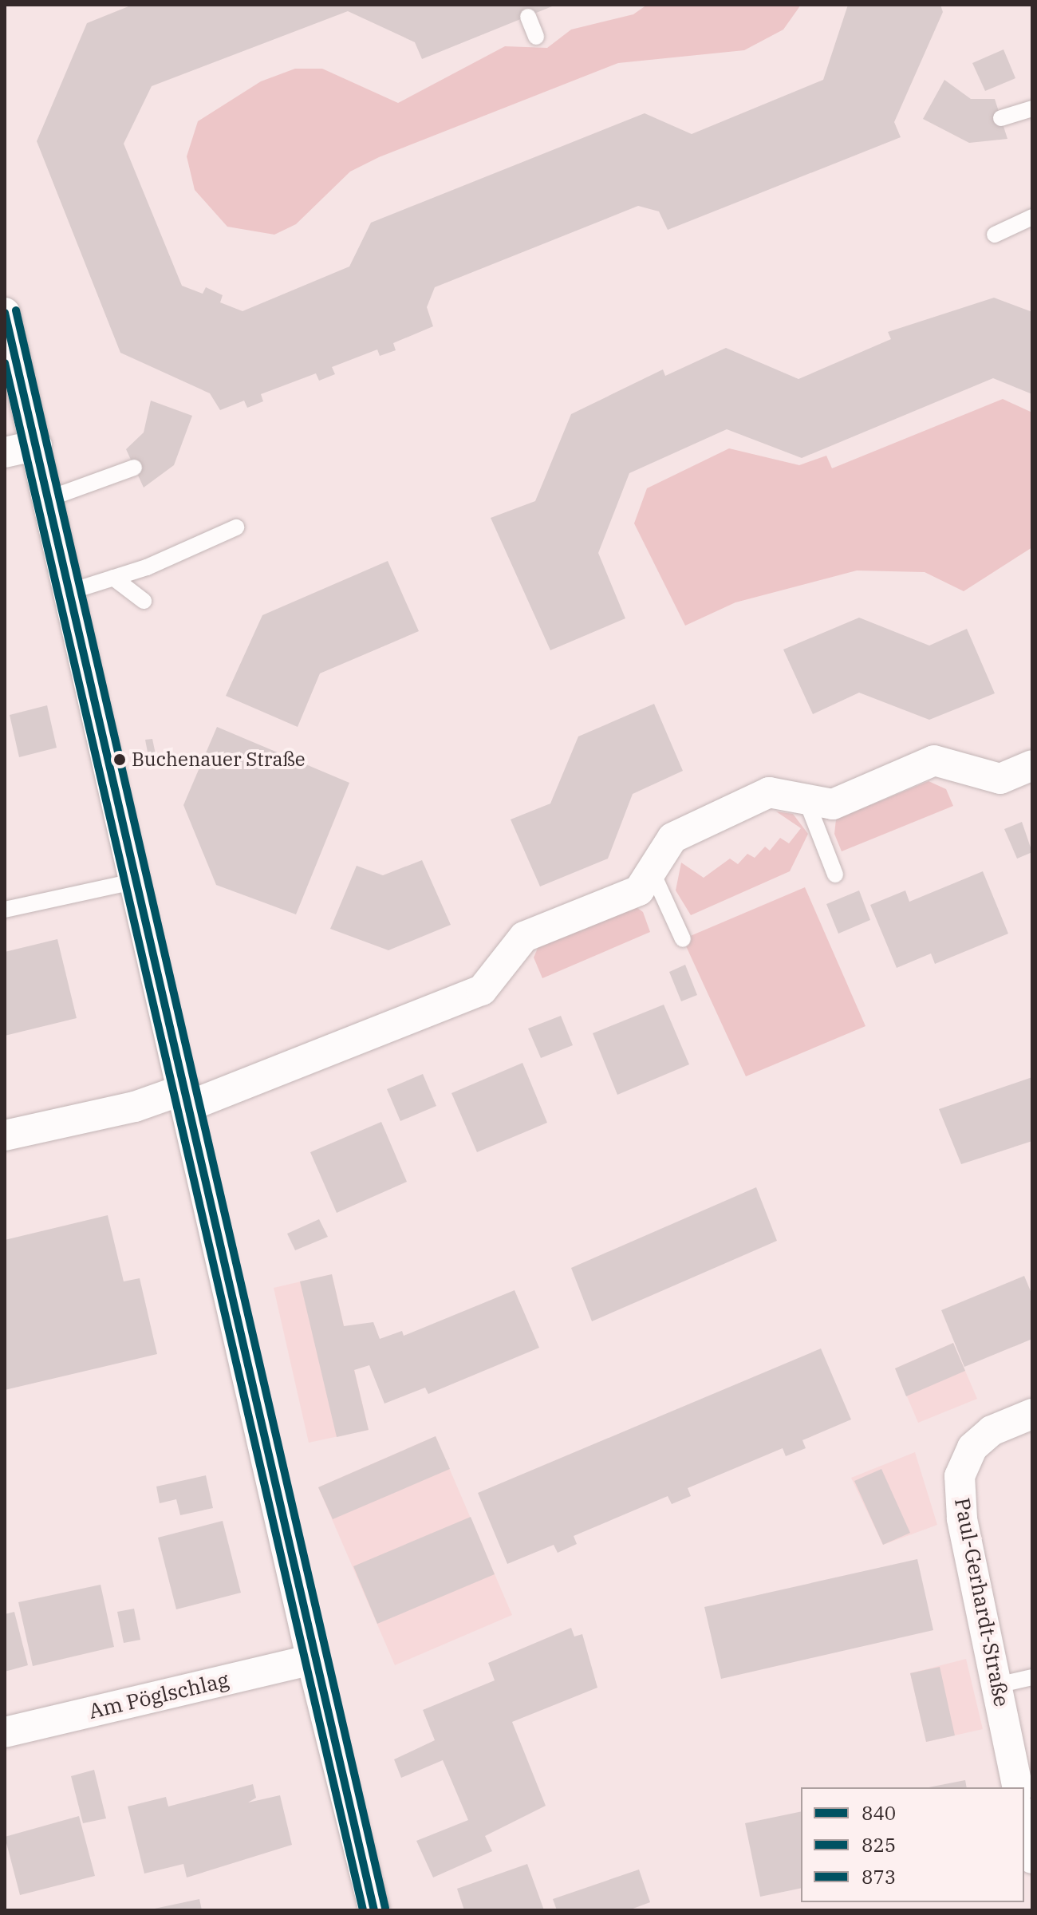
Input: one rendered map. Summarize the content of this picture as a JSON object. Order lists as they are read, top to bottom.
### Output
{
  "streets": {
    "street": ["Paul-Gerhardt-Straße", "Am Pöglschlag"]
  },
  "places": ["Buchenauer Straße"],
  "lines": ["transit line 873", "transit line 840", "transit line 825"],
  "legend": ["840", "825", "873"]
}
